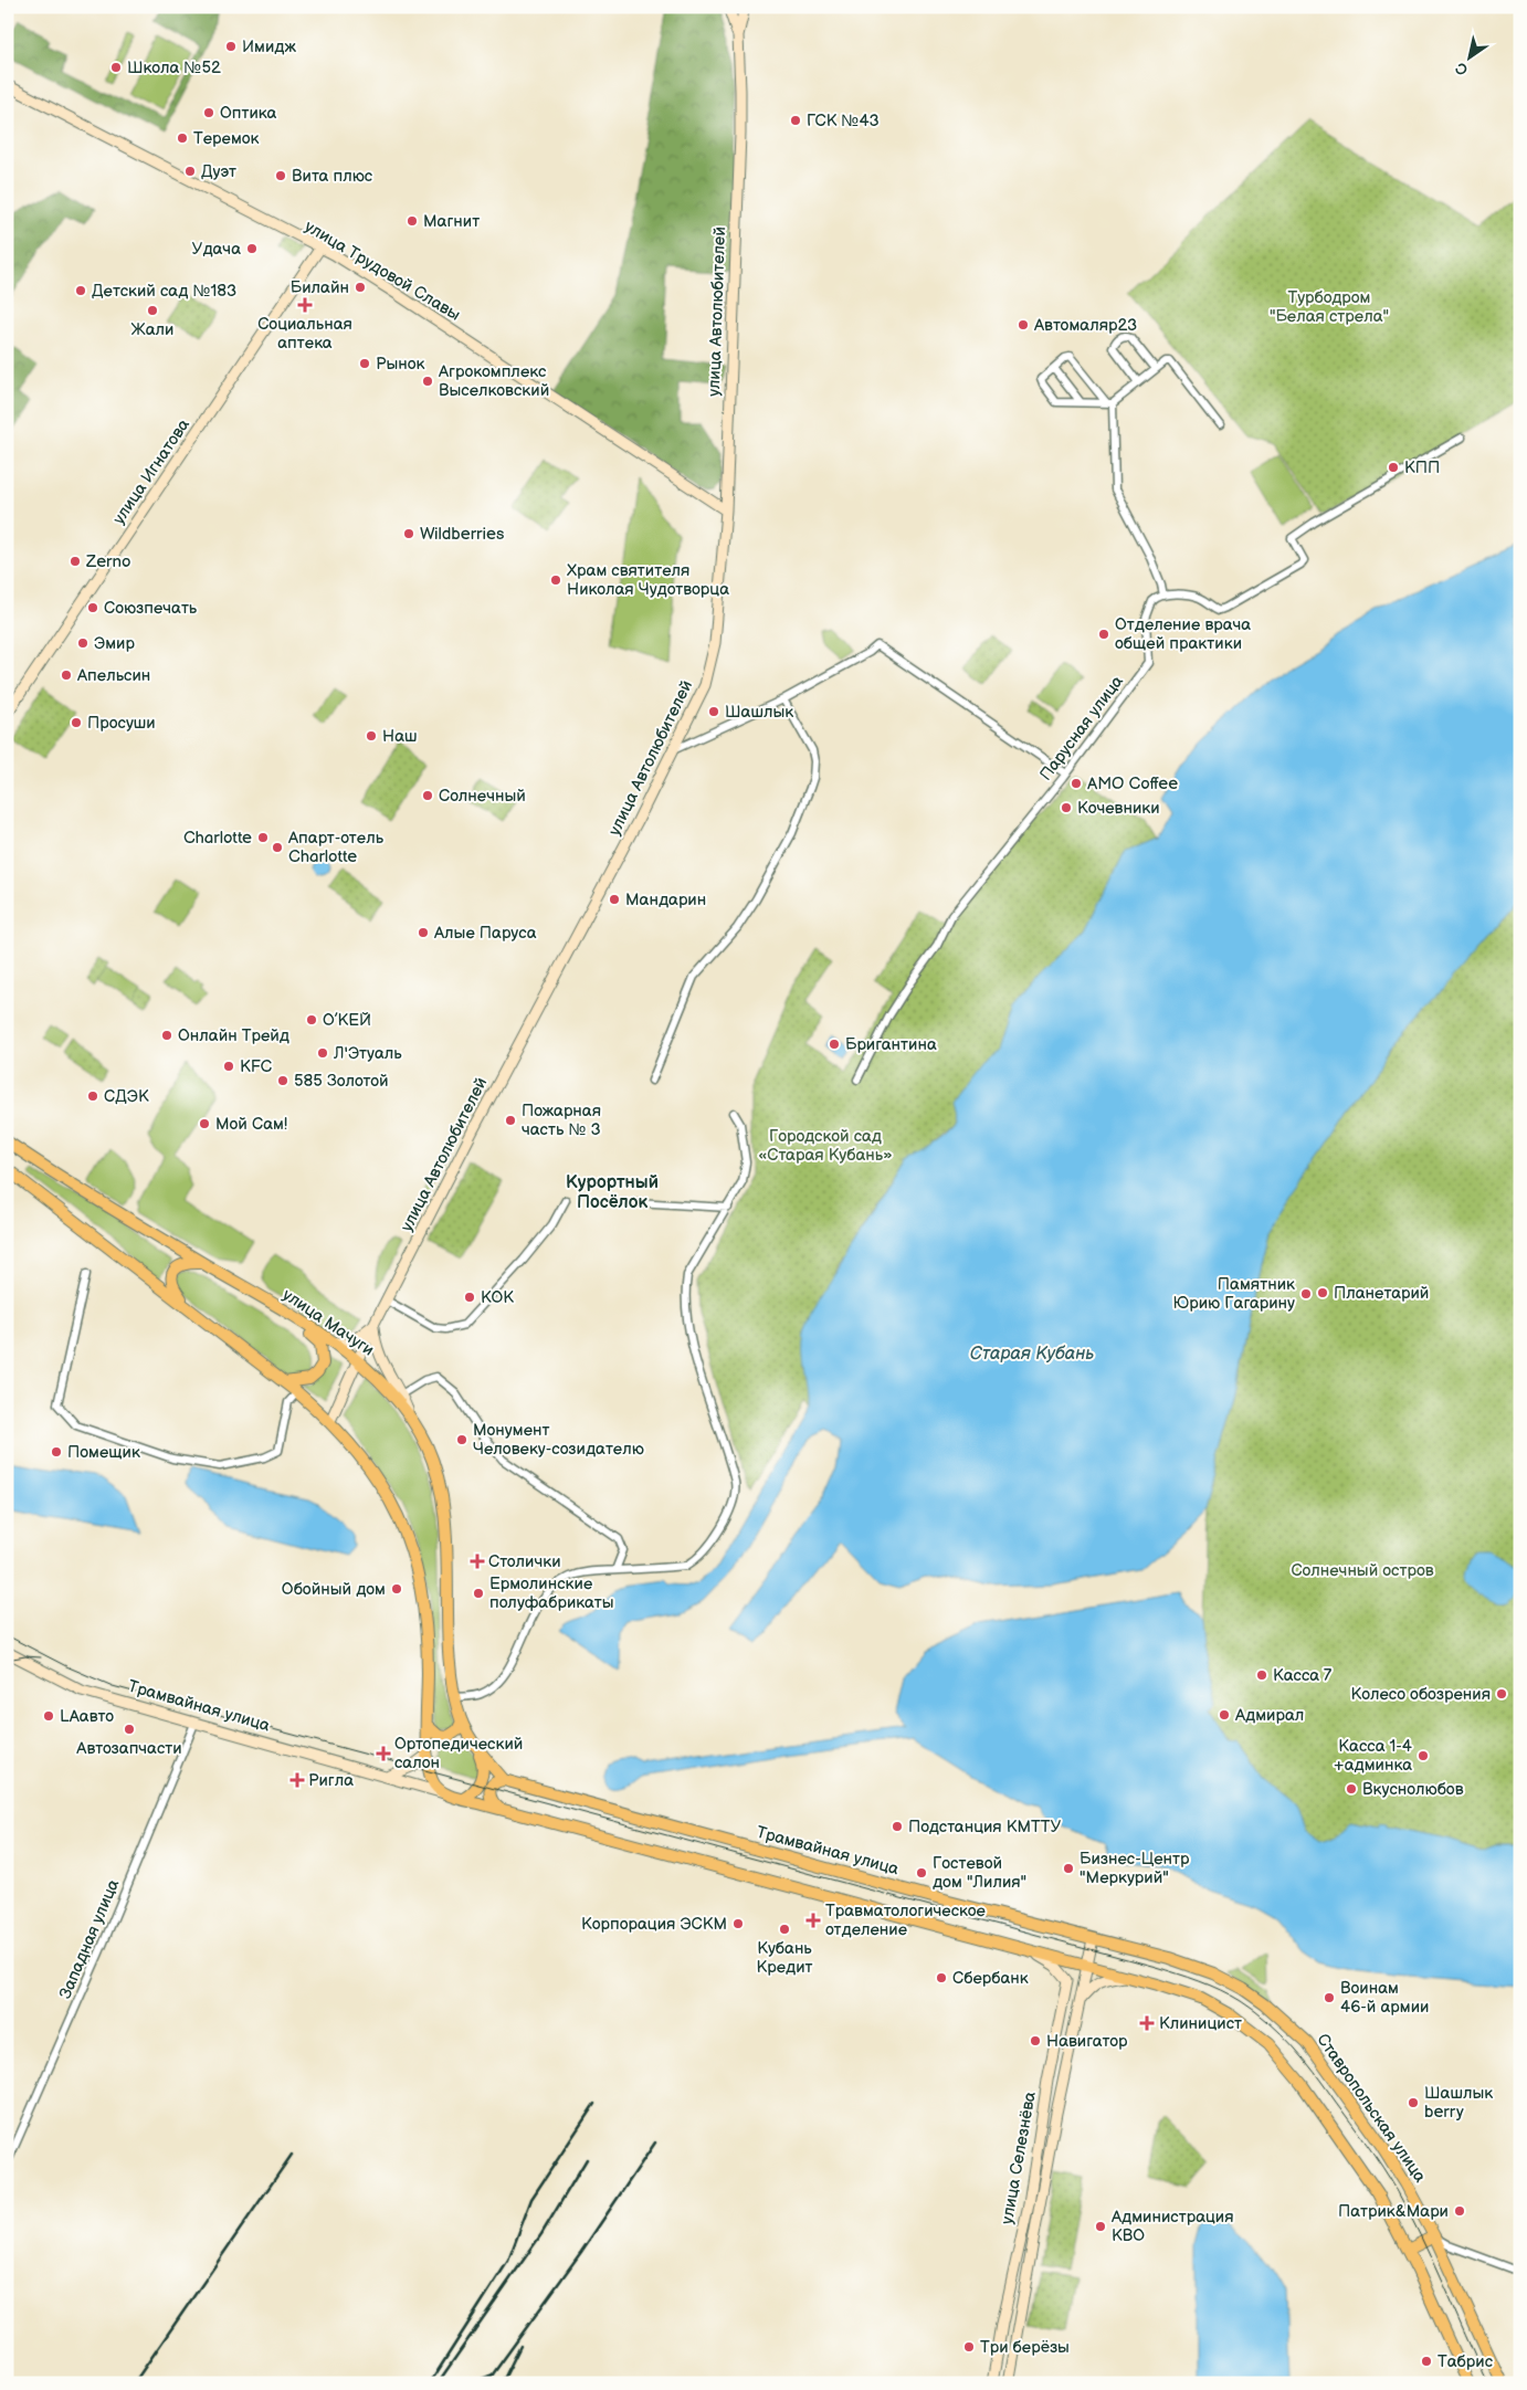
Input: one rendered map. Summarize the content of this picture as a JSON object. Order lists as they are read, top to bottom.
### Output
{
  "streets": {
    "main road": ["улица Мачуги", "Трамвайная улица", "Ставропольская улица"],
    "street": [
      "улица Трудовой Славы",
      "улица Автолюбителей",
      "улица Игнатова",
      "Парусная улица",
      "Западная улица",
      "улица Селезнёва"
    ]
  },
  "crossings": [
    ["улица Трудовой Славы", "улица Автолюбителей"],
    ["улица Трудовой Славы", "улица Игнатова"],
    ["улица Автолюбителей", "улица Мачуги"],
    ["улица Мачуги", "Трамвайная улица"],
    ["Трамвайная улица", "Западная улица"],
    ["Трамвайная улица", "Ставропольская улица"],
    ["Трамвайная улица", "улица Селезнёва"]
  ],
  "districts": ["Курортный Посёлок"],
  "water": ["Старая Кубань"],
  "parks": ["Турбодром \"Белая стрела\"", "Городской сад «Старая Кубань»", "Солнечный остров"],
  "places": {
    "other": [
      "Имидж",
      "Школа №52",
      "Оптика",
      "ГСК №43",
      "Теремок",
      "Дуэт",
      "Вита плюс",
      "Магнит",
      "Удача",
      "Билайн",
      "Детский сад №183",
      "Жали",
      "Автомаляр23",
      "Рынок",
      "Агрокомплекс Выселковский",
      "КПП",
      "Wildberries",
      "Zerno",
      "Храм святителя Николая Чудотворца",
      "Союзпечать",
      "Отделение врача общей практики",
      "Эмир",
      "Апельсин",
      "Шашлык",
      "Просуши",
      "Наш",
      "AMO Coffee",
      "Солнечный",
      "Кочевники",
      "Charlotte",
      "Апарт-отель Charlotte",
      "Мандарин",
      "Алые Паруса",
      "О’КЕЙ",
      "Онлайн Трейд",
      "Бригантина",
      "Л'Этуаль",
      "KFC",
      "585 Золотой",
      "СДЭК",
      "Пожарная часть № 3",
      "Мой Сам!",
      "Планетарий",
      "Памятник Юрию Гагарину",
      "КОК",
      "Монумент Человеку-созидателю",
      "Помещик",
      "Обойный дом",
      "Ермолинские полуфабрикаты",
      "Касса 7",
      "Колесо обозрения",
      "Адмирал",
      "LAавто",
      "Автозапчасти",
      "Касса 1-4 +админка",
      "Вкуснолюбов",
      "Подстанция КМТТУ",
      "Бизнес-Центр \"Меркурий\"",
      "Гостевой дом \"Лилия\"",
      "Корпорация ЭСКМ",
      "Кубань Кредит",
      "Сбербанк",
      "Воинам 46-й армии",
      "Навигатор",
      "Шашлык berry",
      "Патрик&Мари",
      "Администрация КВО",
      "Три берёзы",
      "Табрис"
    ],
    "health": [
      "Социальная аптека",
      "Столички",
      "Ортопедический салон",
      "Ригла",
      "Травматологическое отделение",
      "Клиницист"
    ]
  },
  "north": "bottom left"
}
